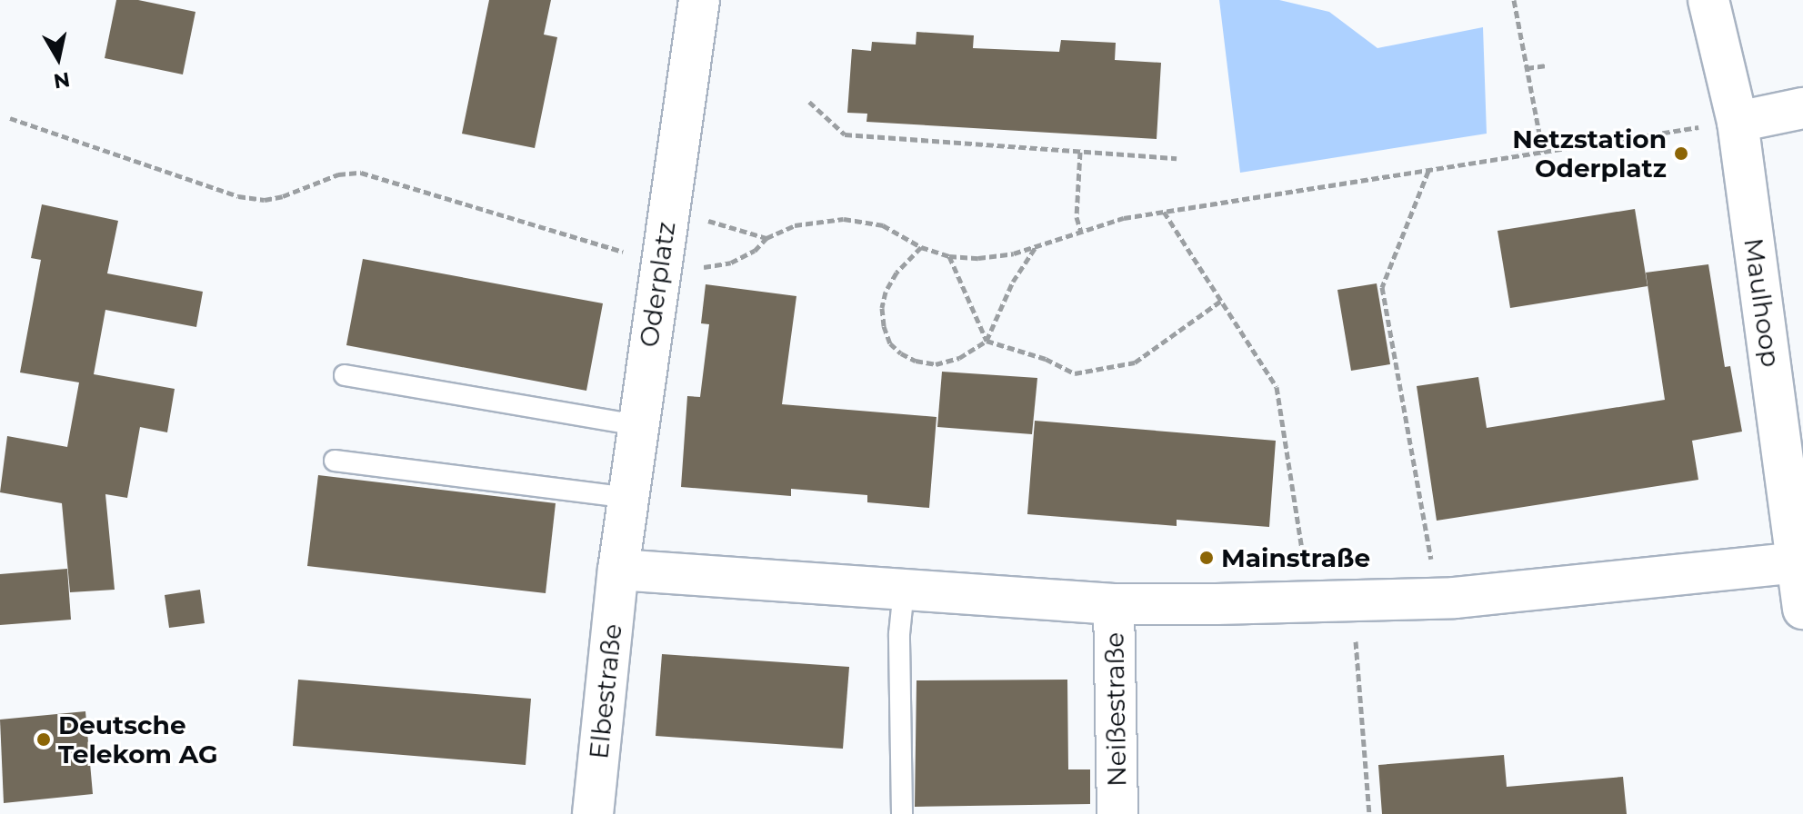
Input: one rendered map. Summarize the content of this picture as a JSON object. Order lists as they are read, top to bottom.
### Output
{
  "streets": {
    "street": [
      "Oderplatz",
      "Maulhoop",
      "Elbestraße",
      "Neißestraße"
    ]
  },
  "crossings": [
    ["Oderplatz", "Elbestraße"]
  ],
  "places": ["Netzstation Oderplatz", "Mainstraße", "Deutsche Telekom AG"],
  "north": "bottom"
}
